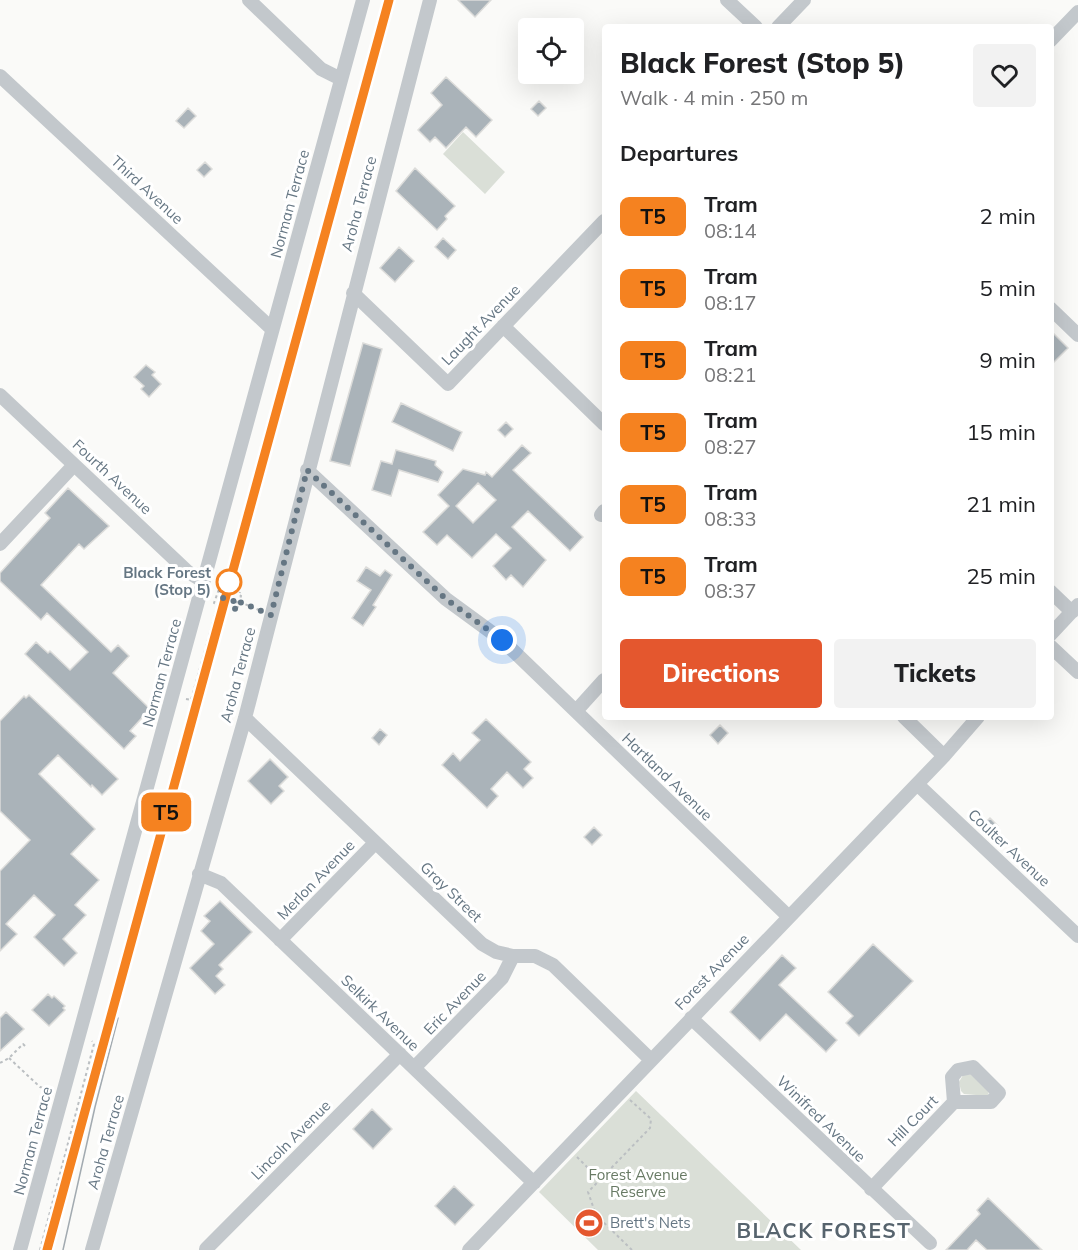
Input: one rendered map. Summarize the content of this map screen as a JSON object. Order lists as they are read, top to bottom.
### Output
{
  "streets": {
    "street": [
      "Third Avenue",
      "Norman Terrace",
      "Aroha Terrace",
      "Laught Avenue",
      "Fourth Avenue",
      "Hartland Avenue",
      "Coulter Avenue",
      "Merlon Avenue",
      "Gray Street",
      "Forest Avenue",
      "Eric Avenue",
      "Selkirk Avenue",
      "Winifred Avenue",
      "Hill Court",
      "Lincoln Avenue"
    ]
  },
  "crossings": [
    ["Third Avenue", "Norman Terrace"],
    ["Norman Terrace", "Fourth Avenue"],
    ["Aroha Terrace", "Laught Avenue"],
    ["Aroha Terrace", "Hartland Avenue"],
    ["Aroha Terrace", "Gray Street"],
    ["Aroha Terrace", "Selkirk Avenue"],
    ["Hartland Avenue", "Forest Avenue"],
    ["Coulter Avenue", "Forest Avenue"],
    ["Merlon Avenue", "Gray Street"],
    ["Merlon Avenue", "Selkirk Avenue"],
    ["Gray Street", "Forest Avenue"],
    ["Gray Street", "Eric Avenue"],
    ["Forest Avenue", "Selkirk Avenue"],
    ["Forest Avenue", "Winifred Avenue"],
    ["Eric Avenue", "Selkirk Avenue"],
    ["Selkirk Avenue", "Lincoln Avenue"],
    ["Winifred Avenue", "Hill Court"]
  ],
  "districts": ["BLACK FOREST"],
  "parks": ["Forest Avenue Reserve"],
  "places": {
    "other": ["Black Forest (Stop 5)"],
    "sports": ["Brett's Nets"]
  },
  "lines": ["tram line T5"],
  "page": {
    "on_map": "T5",
    "heading": [
      ["Black Forest (Stop 5)", "Walk · 4 min · 250 m"],
      "Departures"
    ],
    "list": [
      {
        "mark": "T5",
        "name": "Tram",
        "note": "08:14",
        "value": "2 min"
      },
      {
        "mark": "T5",
        "name": "Tram",
        "note": "08:17",
        "value": "5 min"
      },
      {
        "mark": "T5",
        "name": "Tram",
        "note": "08:21",
        "value": "9 min"
      },
      {
        "mark": "T5",
        "name": "Tram",
        "note": "08:27",
        "value": "15 min"
      },
      {
        "mark": "T5",
        "name": "Tram",
        "note": "08:33",
        "value": "21 min"
      },
      {
        "mark": "T5",
        "name": "Tram",
        "note": "08:37",
        "value": "25 min"
      }
    ],
    "buttons": ["Directions", "Tickets"]
  }
}
